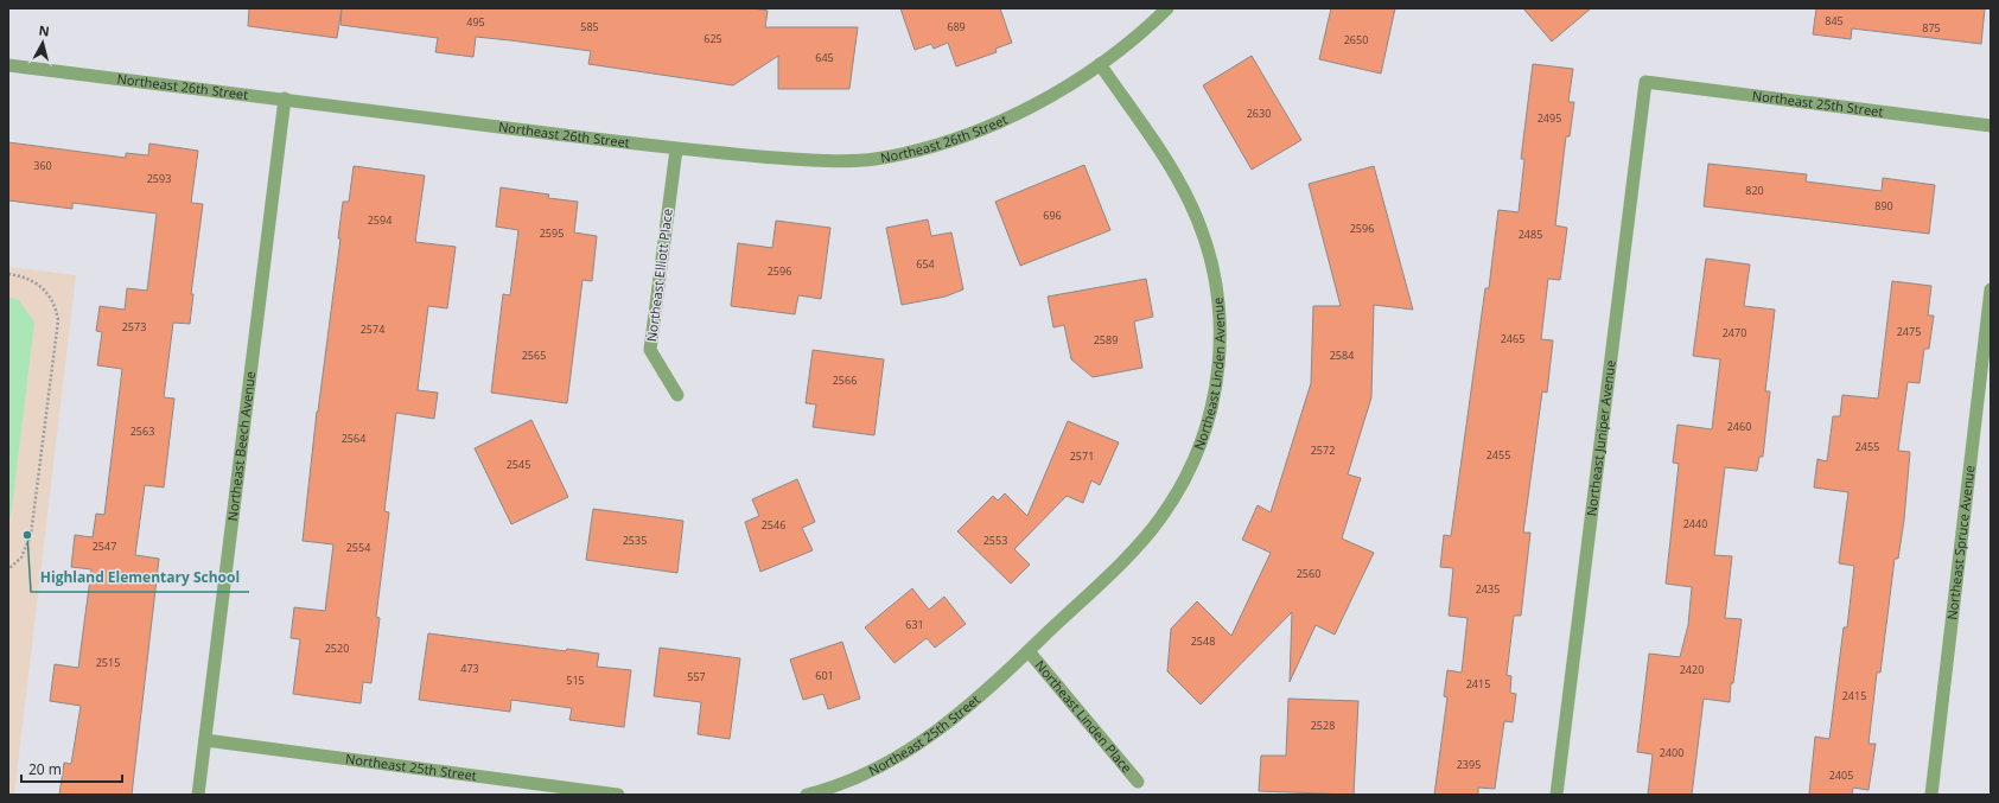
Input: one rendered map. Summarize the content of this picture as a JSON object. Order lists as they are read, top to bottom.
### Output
{
  "streets": {
    "street": [
      "Northeast 26th Street",
      "Northeast 25th Street",
      "Northeast Elliott Place",
      "Northeast Linden Avenue",
      "Northeast Juniper Avenue",
      "Northeast Beech Avenue",
      "Northeast Spruce Avenue",
      "Northeast Linden Place"
    ]
  },
  "crossings": [
    ["Northeast 26th Street", "Northeast Elliott Place"],
    ["Northeast 26th Street", "Northeast Linden Avenue"],
    ["Northeast 26th Street", "Northeast Beech Avenue"],
    ["Northeast 25th Street", "Northeast Linden Avenue"],
    ["Northeast 25th Street", "Northeast Juniper Avenue"],
    ["Northeast 25th Street", "Northeast Beech Avenue"],
    ["Northeast 25th Street", "Northeast Linden Place"],
    ["Northeast Linden Avenue", "Northeast Linden Place"]
  ],
  "places": ["Highland Elementary School"],
  "house_numbers": [
    "845",
    "495",
    "585",
    "689",
    "875",
    "625",
    "2650",
    "645",
    "2630",
    "2495",
    "360",
    "2593",
    "820",
    "890",
    "696",
    "2594",
    "2596",
    "2595",
    "2485",
    "654",
    "2596",
    "2573",
    "2574",
    "2475",
    "2470",
    "2465",
    "2589",
    "2565",
    "2584",
    "2566",
    "2460",
    "2563",
    "2564",
    "2455",
    "2572",
    "2455",
    "2571",
    "2545",
    "2440",
    "2546",
    "2535",
    "2553",
    "2547",
    "2554",
    "2560",
    "2435",
    "631",
    "2548",
    "2520",
    "2515",
    "473",
    "2420",
    "601",
    "557",
    "515",
    "2415",
    "2415",
    "2528",
    "2400",
    "2395",
    "2405"
  ],
  "scale_bar": "20 m",
  "north": "top"
}
